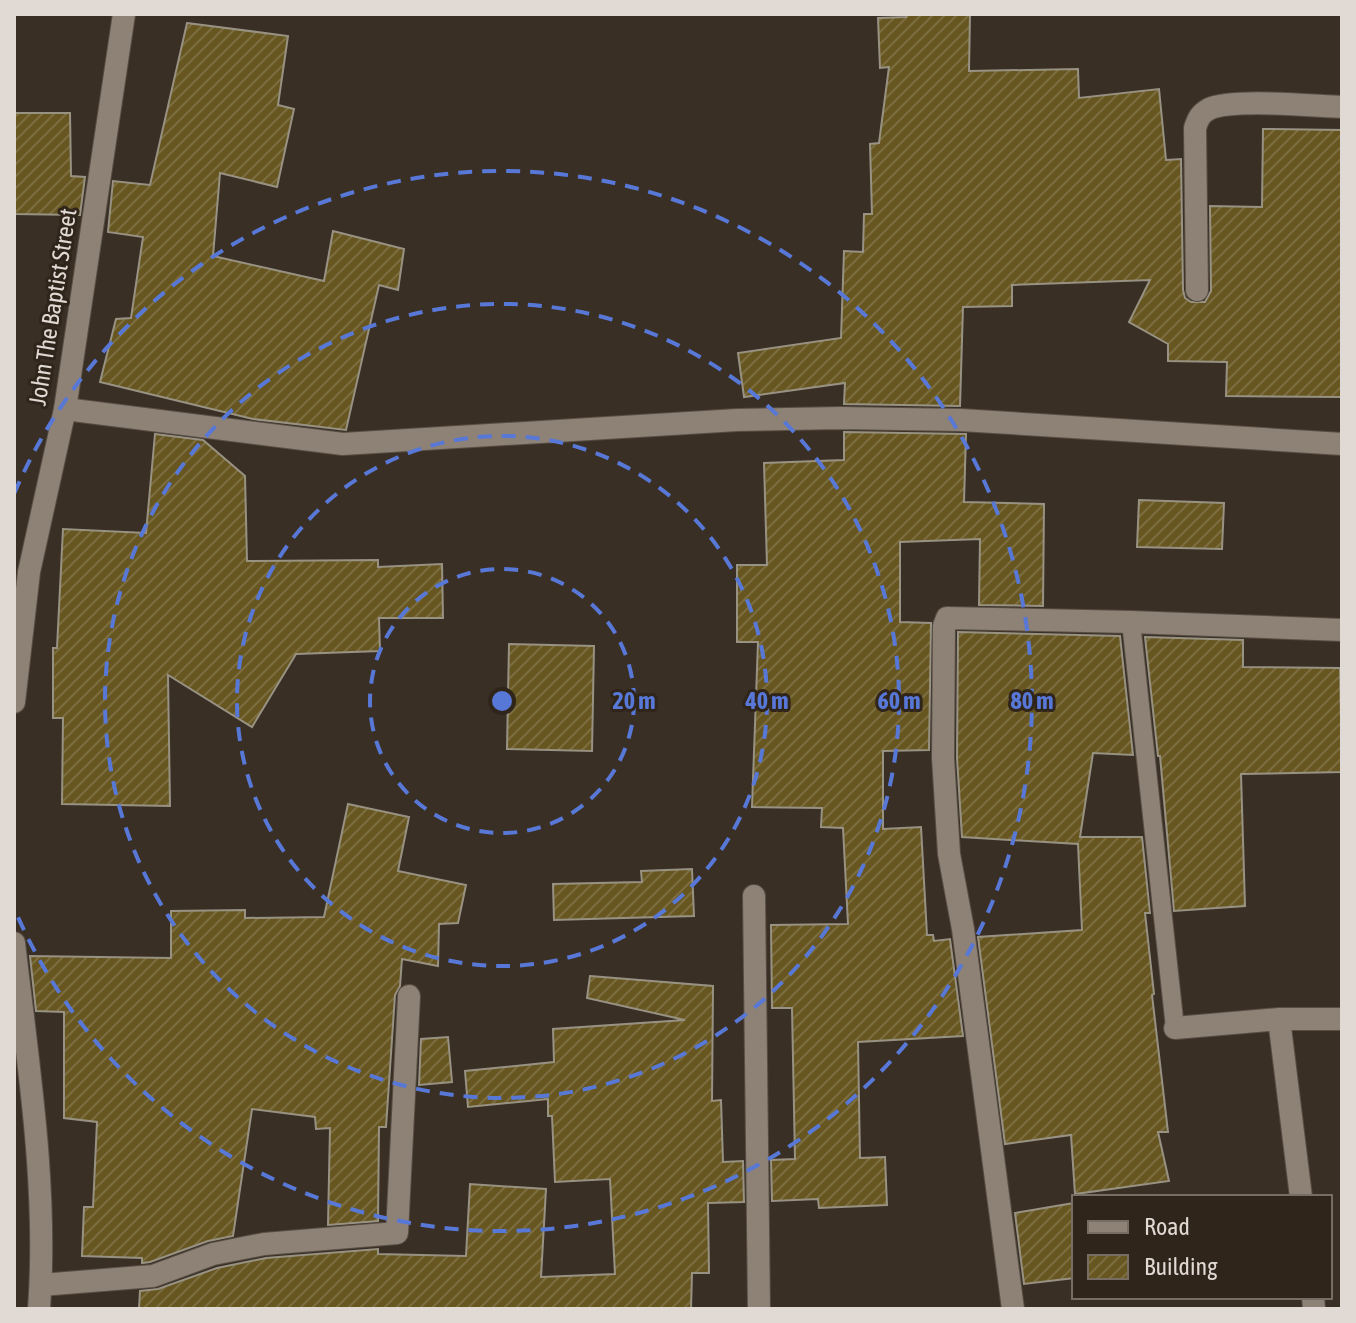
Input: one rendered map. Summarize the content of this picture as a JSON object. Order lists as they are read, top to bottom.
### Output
{
  "streets": {
    "street": ["John The Baptist Street"]
  },
  "legend": ["Road", "Building"],
  "rings": [
    "20 m",
    "40 m",
    "60 m",
    "80 m"
  ]
}
